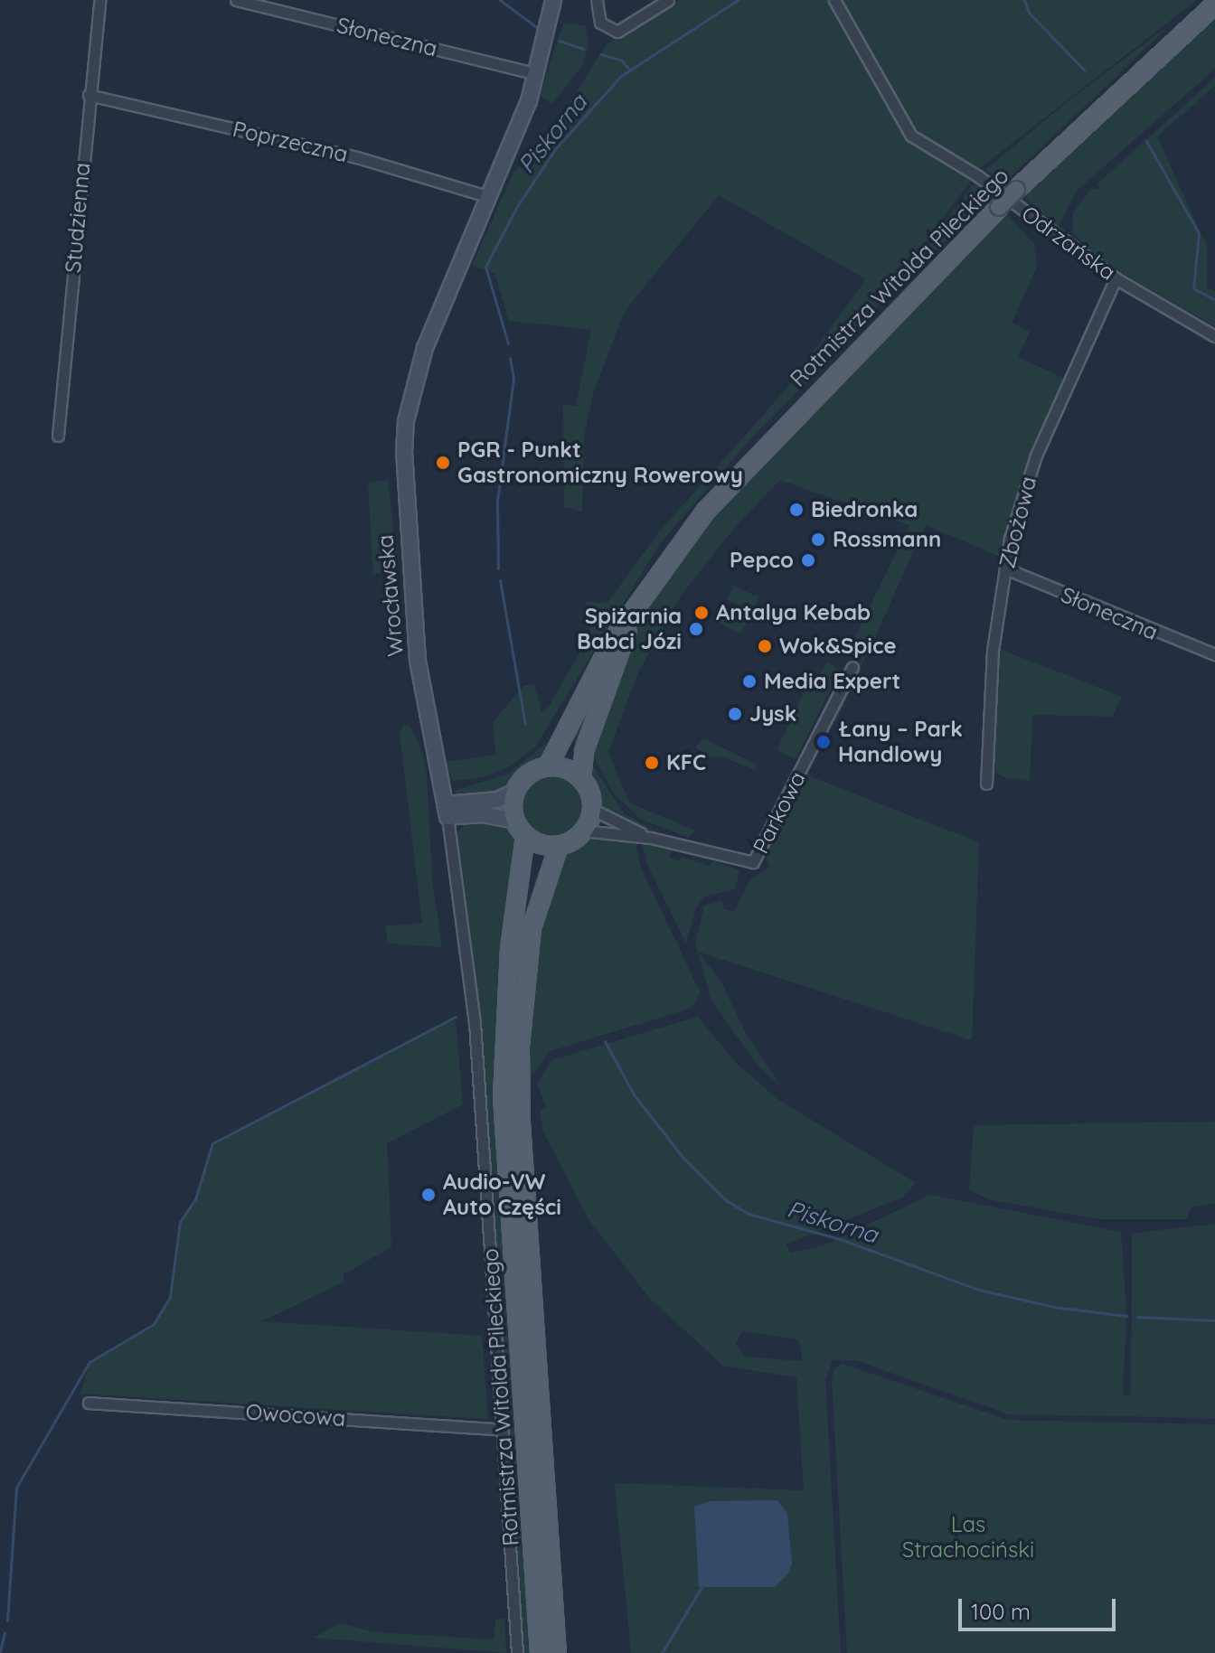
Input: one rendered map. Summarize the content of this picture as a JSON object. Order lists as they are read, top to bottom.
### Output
{
  "streets": {
    "main road": ["Rotmistrza Witolda Pileckiego", "Wrocławska"],
    "street": [
      "Słoneczna",
      "Poprzeczna",
      "Studzienna",
      "Odrzańska",
      "Zbożowa",
      "Parkowa",
      "Owocowa"
    ]
  },
  "crossings": [
    ["Słoneczna", "Zbożowa"],
    ["Słoneczna", "Wrocławska"],
    ["Poprzeczna", "Studzienna"],
    ["Poprzeczna", "Wrocławska"],
    ["Odrzańska", "Zbożowa"],
    ["Wrocławska", "Owocowa"]
  ],
  "water": ["Piskorna"],
  "parks": ["Las Strachociński"],
  "places": [
    "PGR - Punkt Gastronomiczny Rowerowy",
    "Biedronka",
    "Rossmann",
    "Pepco",
    "Antalya Kebab",
    "Spiżarnia Babci Józi",
    "Wok&Spice",
    "Media Expert",
    "Jysk",
    "Łany – Park Handlowy",
    "KFC",
    "Audio-VW Auto Części"
  ],
  "scale_bar": "100 m"
}
